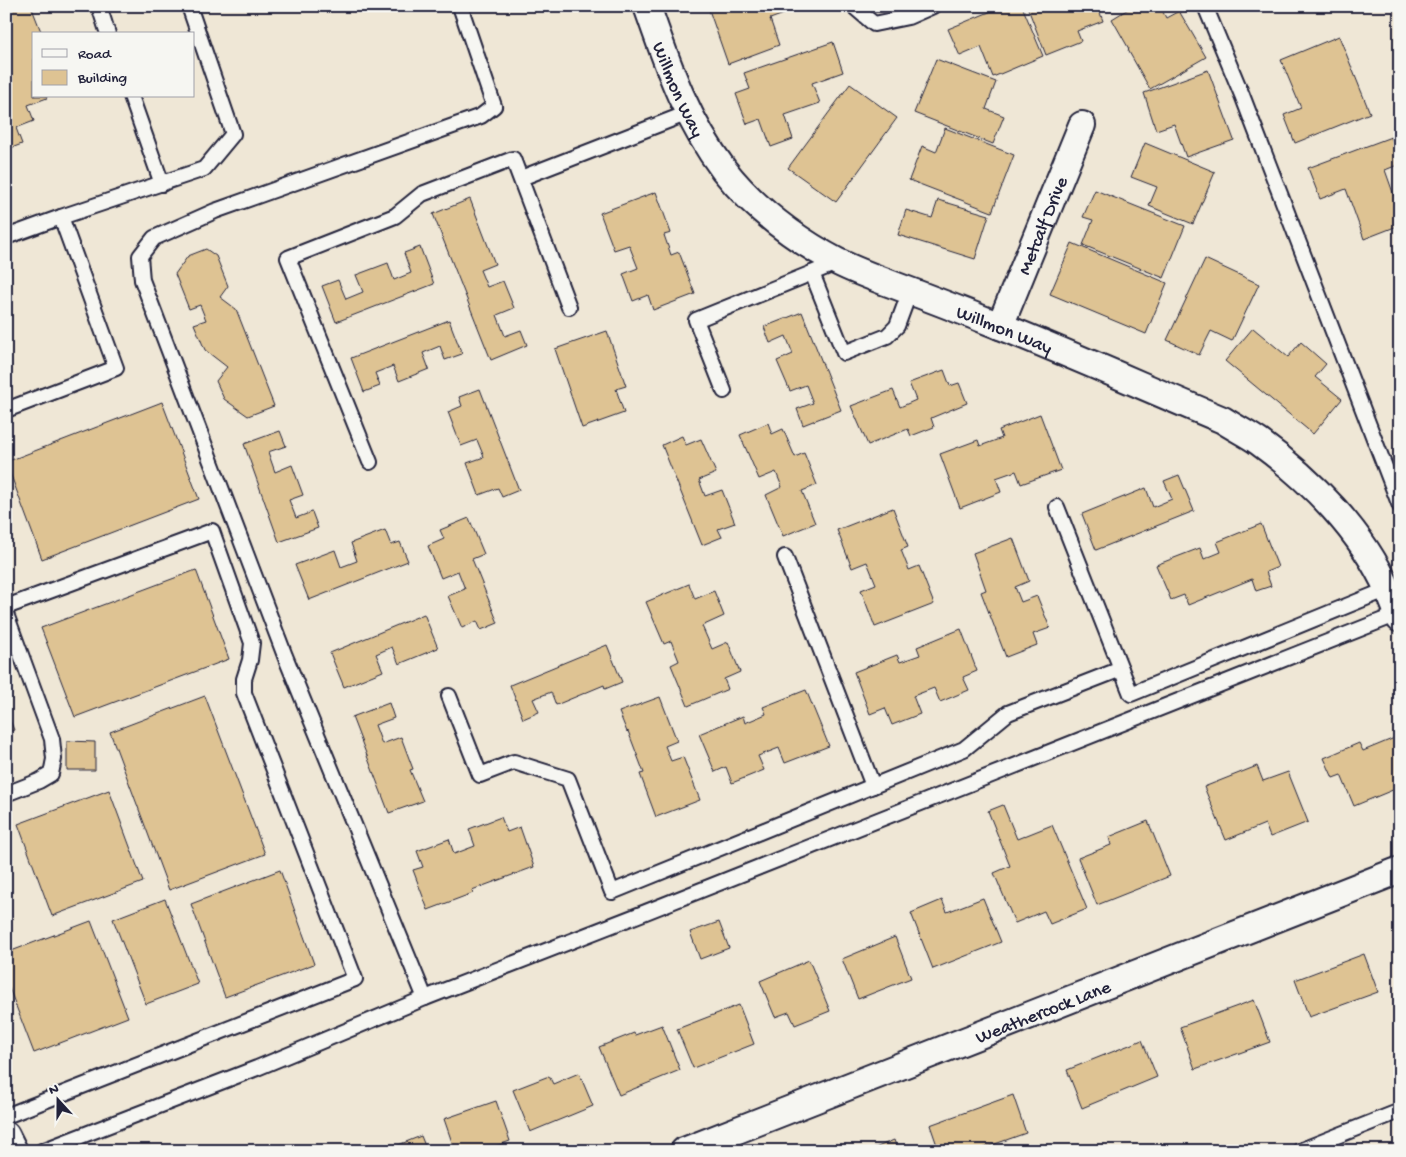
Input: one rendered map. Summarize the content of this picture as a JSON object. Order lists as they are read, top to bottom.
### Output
{
  "streets": {
    "street": ["Willmon Way", "Metcalf Drive", "Weathercock Lane"]
  },
  "crossings": [
    ["Willmon Way", "Metcalf Drive"]
  ],
  "legend": ["Road", "Building"],
  "north": "top"
}
